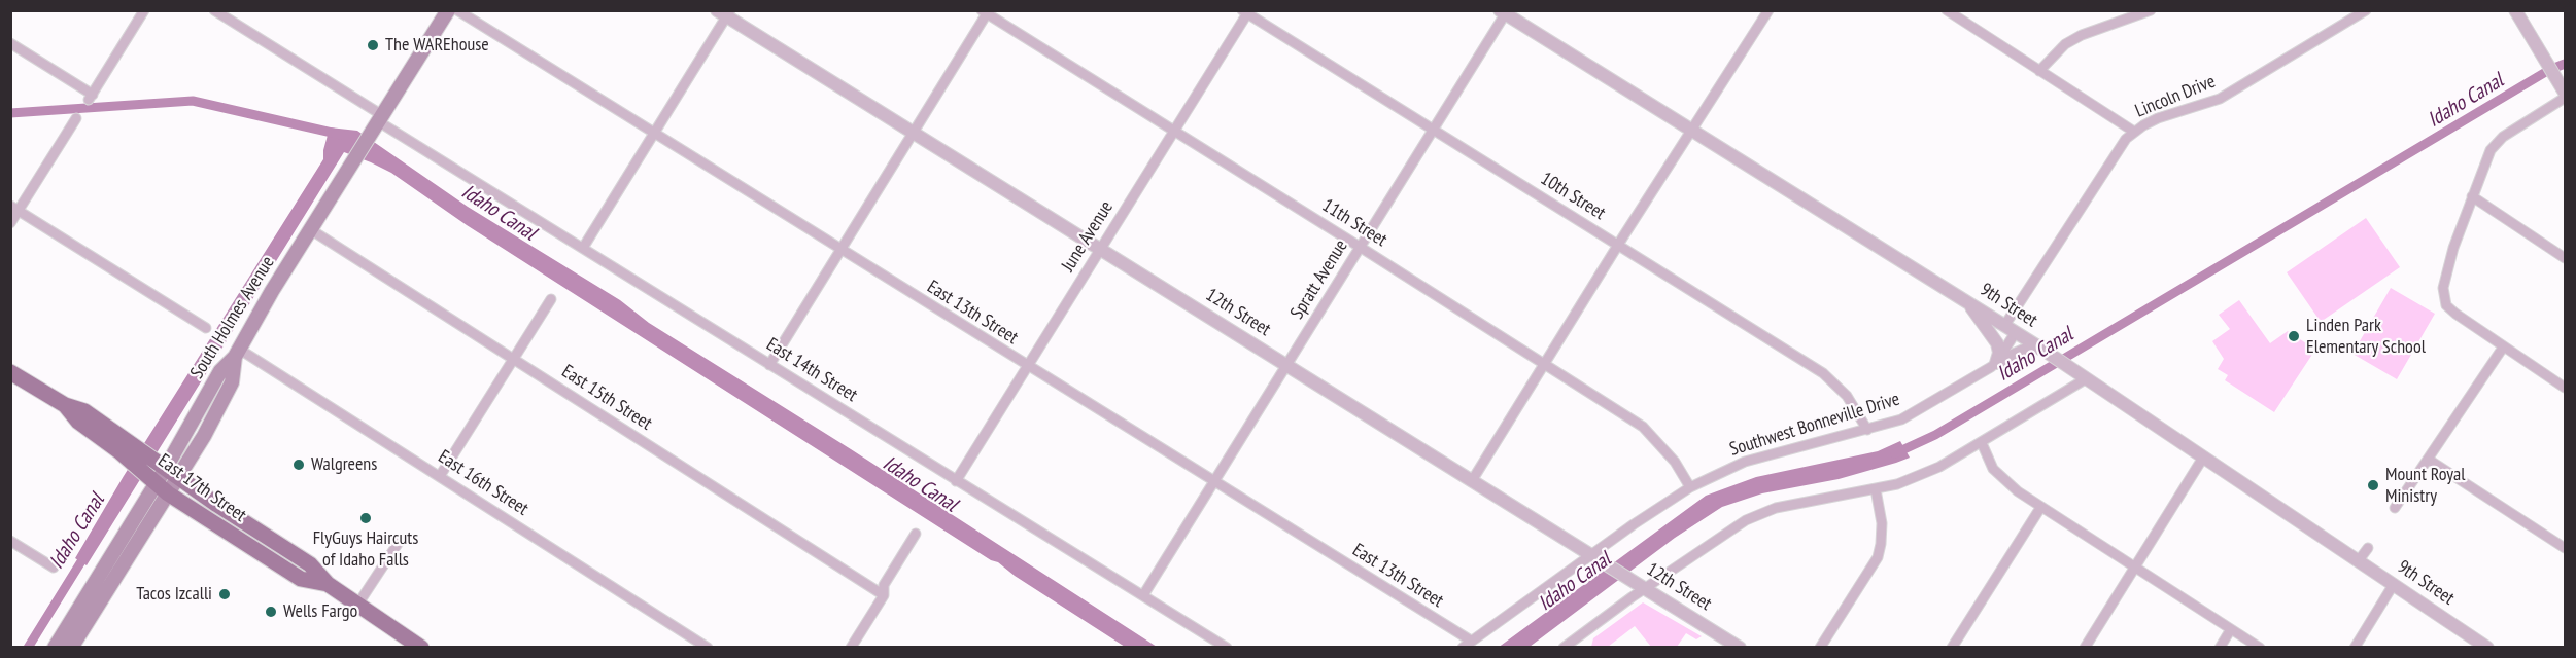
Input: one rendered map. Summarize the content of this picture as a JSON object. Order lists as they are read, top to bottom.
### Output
{
  "streets": {
    "main road": ["South Holmes Avenue", "East 17th Street"],
    "street": [
      "Lincoln Drive",
      "10th Street",
      "11th Street",
      "June Avenue",
      "Spratt Avenue",
      "9th Street",
      "East 13th Street",
      "12th Street",
      "East 14th Street",
      "East 15th Street",
      "Southwest Bonneville Drive",
      "East 16th Street"
    ]
  },
  "crossings": [
    ["Lincoln Drive", "9th Street"],
    ["Lincoln Drive", "Southwest Bonneville Drive"],
    ["10th Street", "June Avenue"],
    ["10th Street", "Spratt Avenue"],
    ["10th Street", "Southwest Bonneville Drive"],
    ["11th Street", "June Avenue"],
    ["11th Street", "Spratt Avenue"],
    ["11th Street", "Southwest Bonneville Drive"],
    ["June Avenue", "East 13th Street"],
    ["June Avenue", "12th Street"],
    ["June Avenue", "East 14th Street"],
    ["Spratt Avenue", "9th Street"],
    ["Spratt Avenue", "East 13th Street"],
    ["Spratt Avenue", "12th Street"],
    ["Spratt Avenue", "East 14th Street"],
    ["9th Street", "Southwest Bonneville Drive"],
    ["East 13th Street", "Southwest Bonneville Drive"],
    ["12th Street", "Southwest Bonneville Drive"],
    ["South Holmes Avenue", "East 14th Street"],
    ["South Holmes Avenue", "East 15th Street"],
    ["South Holmes Avenue", "East 16th Street"],
    ["South Holmes Avenue", "East 17th Street"]
  ],
  "water": ["Idaho Canal"],
  "places": [
    "The WAREhouse",
    "Linden Park Elementary School",
    "Walgreens",
    "Mount Royal Ministry",
    "FlyGuys Haircuts of Idaho Falls",
    "Tacos Izcalli",
    "Wells Fargo"
  ]
}
